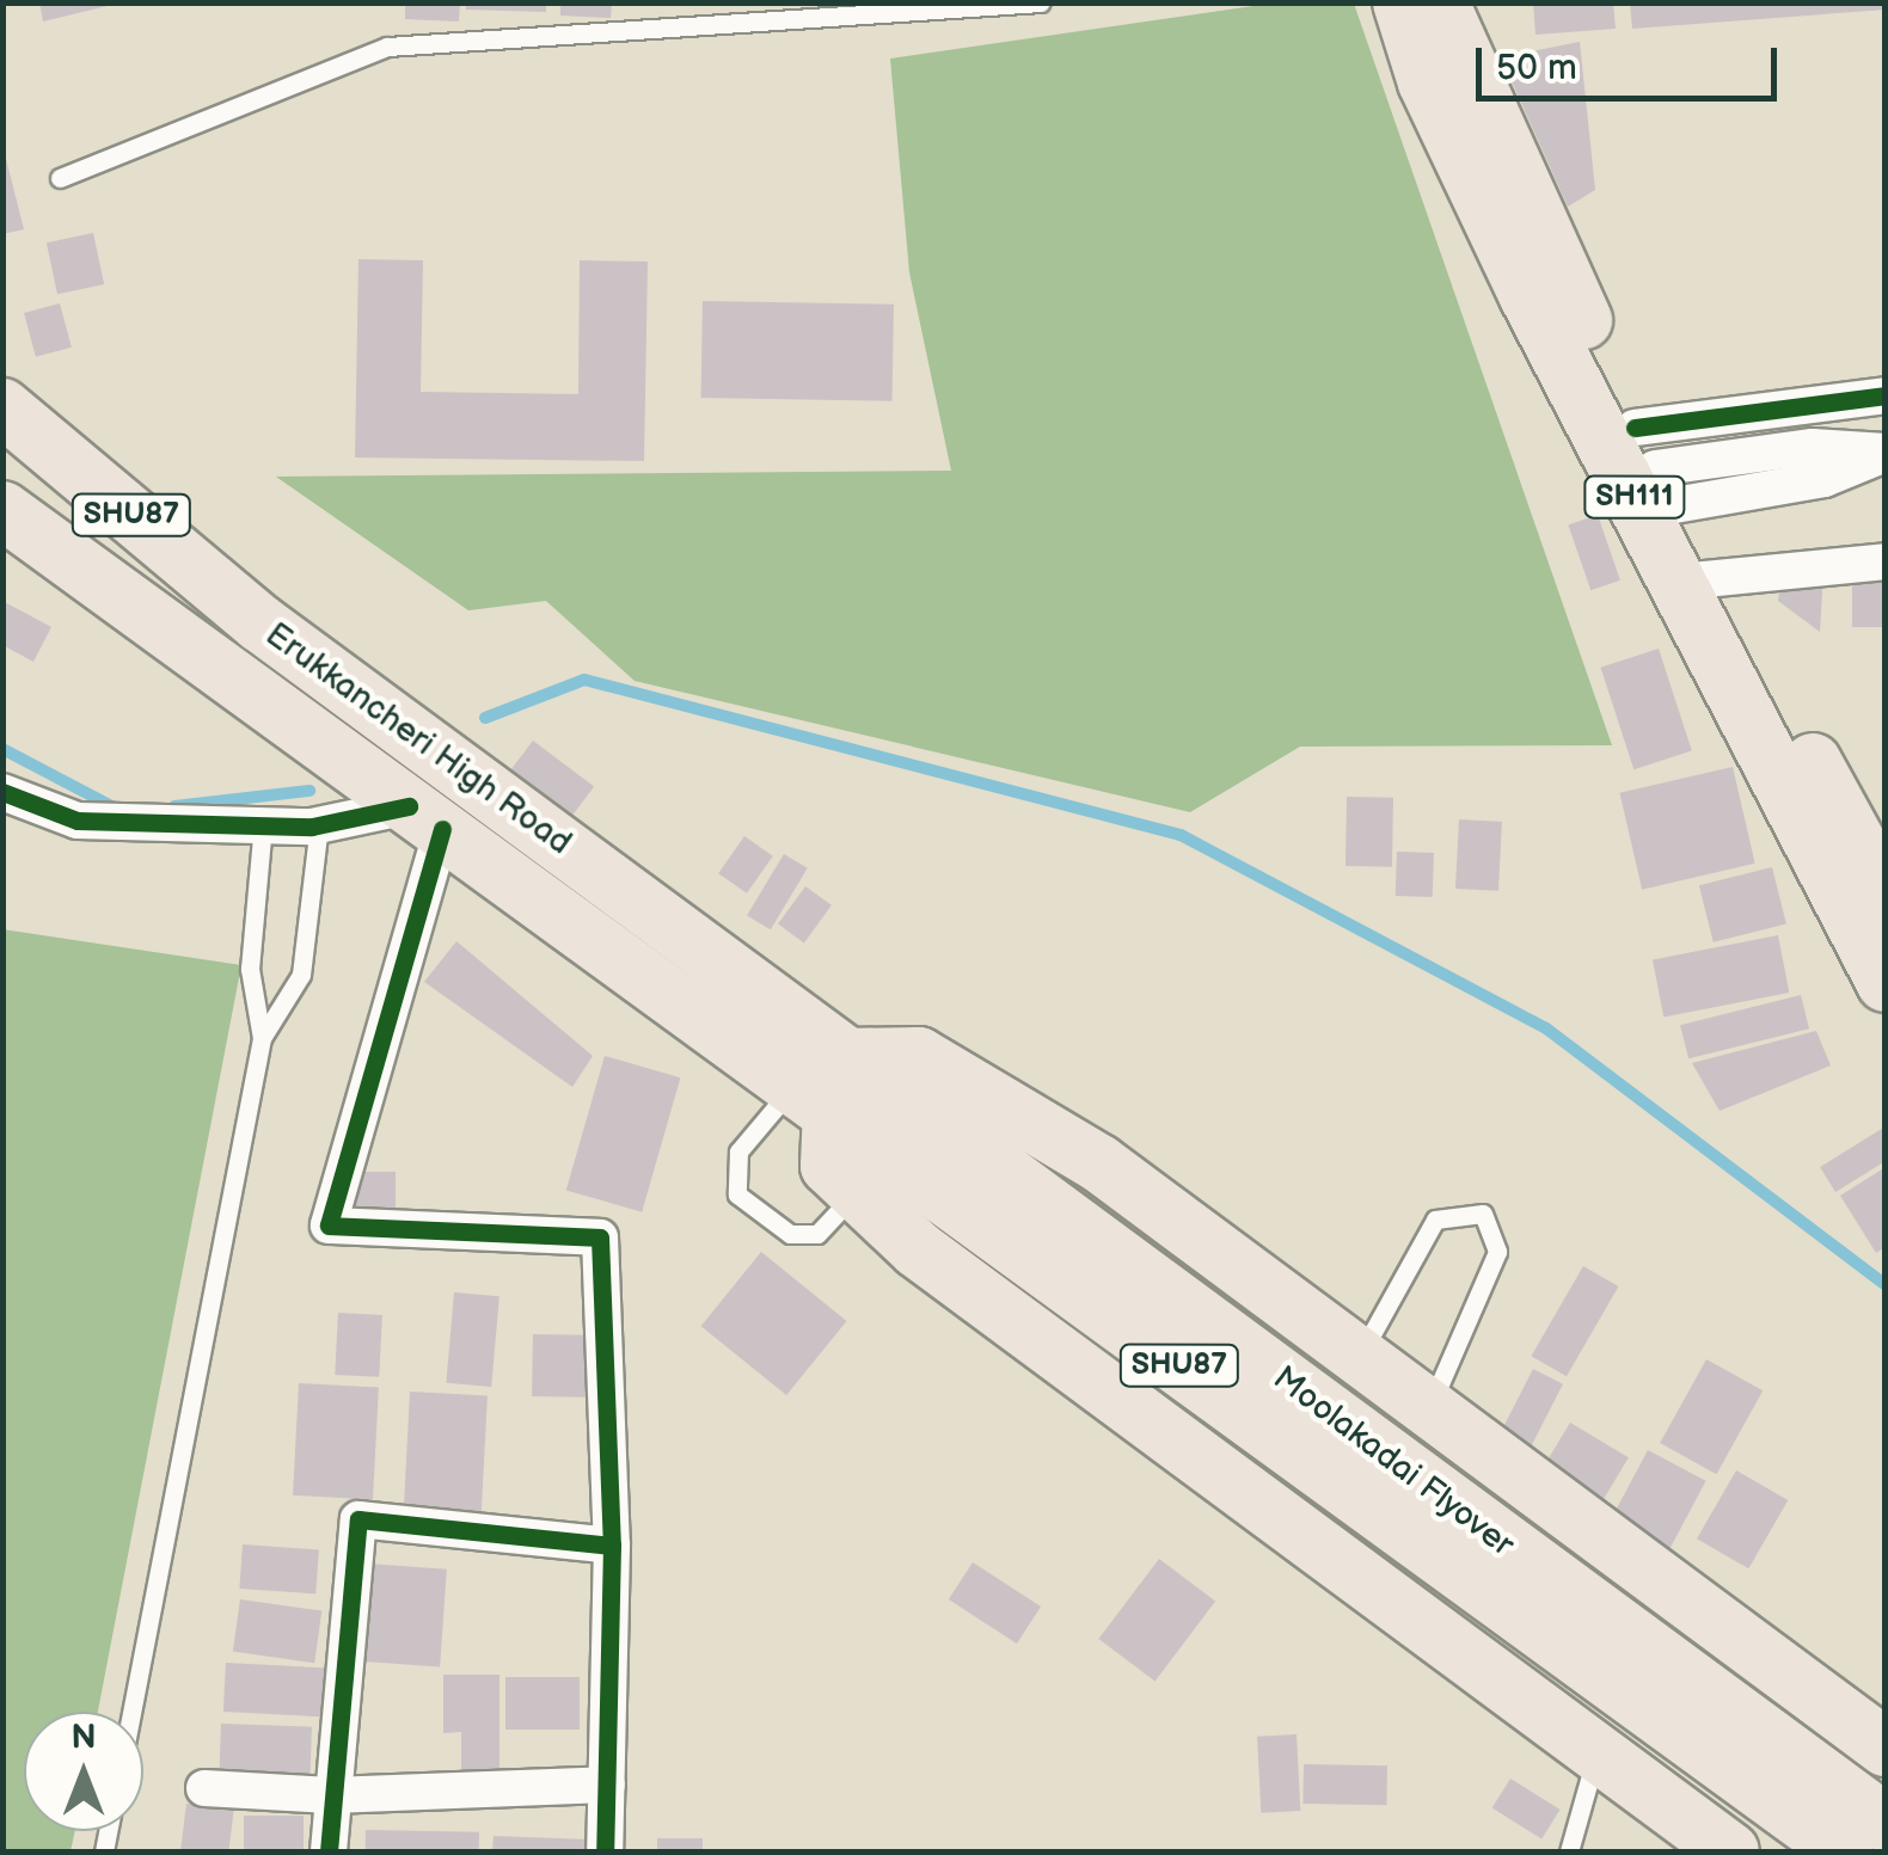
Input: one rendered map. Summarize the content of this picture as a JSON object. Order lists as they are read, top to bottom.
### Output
{
  "streets": {
    "main road": [
      "SH111",
      "SHU87",
      "Erukkancheri High Road",
      "Moolakadai Flyover"
    ]
  },
  "crossings": [
    ["SHU87", "Erukkancheri High Road"],
    ["SHU87", "Moolakadai Flyover"],
    ["Erukkancheri High Road", "Moolakadai Flyover"]
  ],
  "scale_bar": "50 m",
  "north": "top"
}
